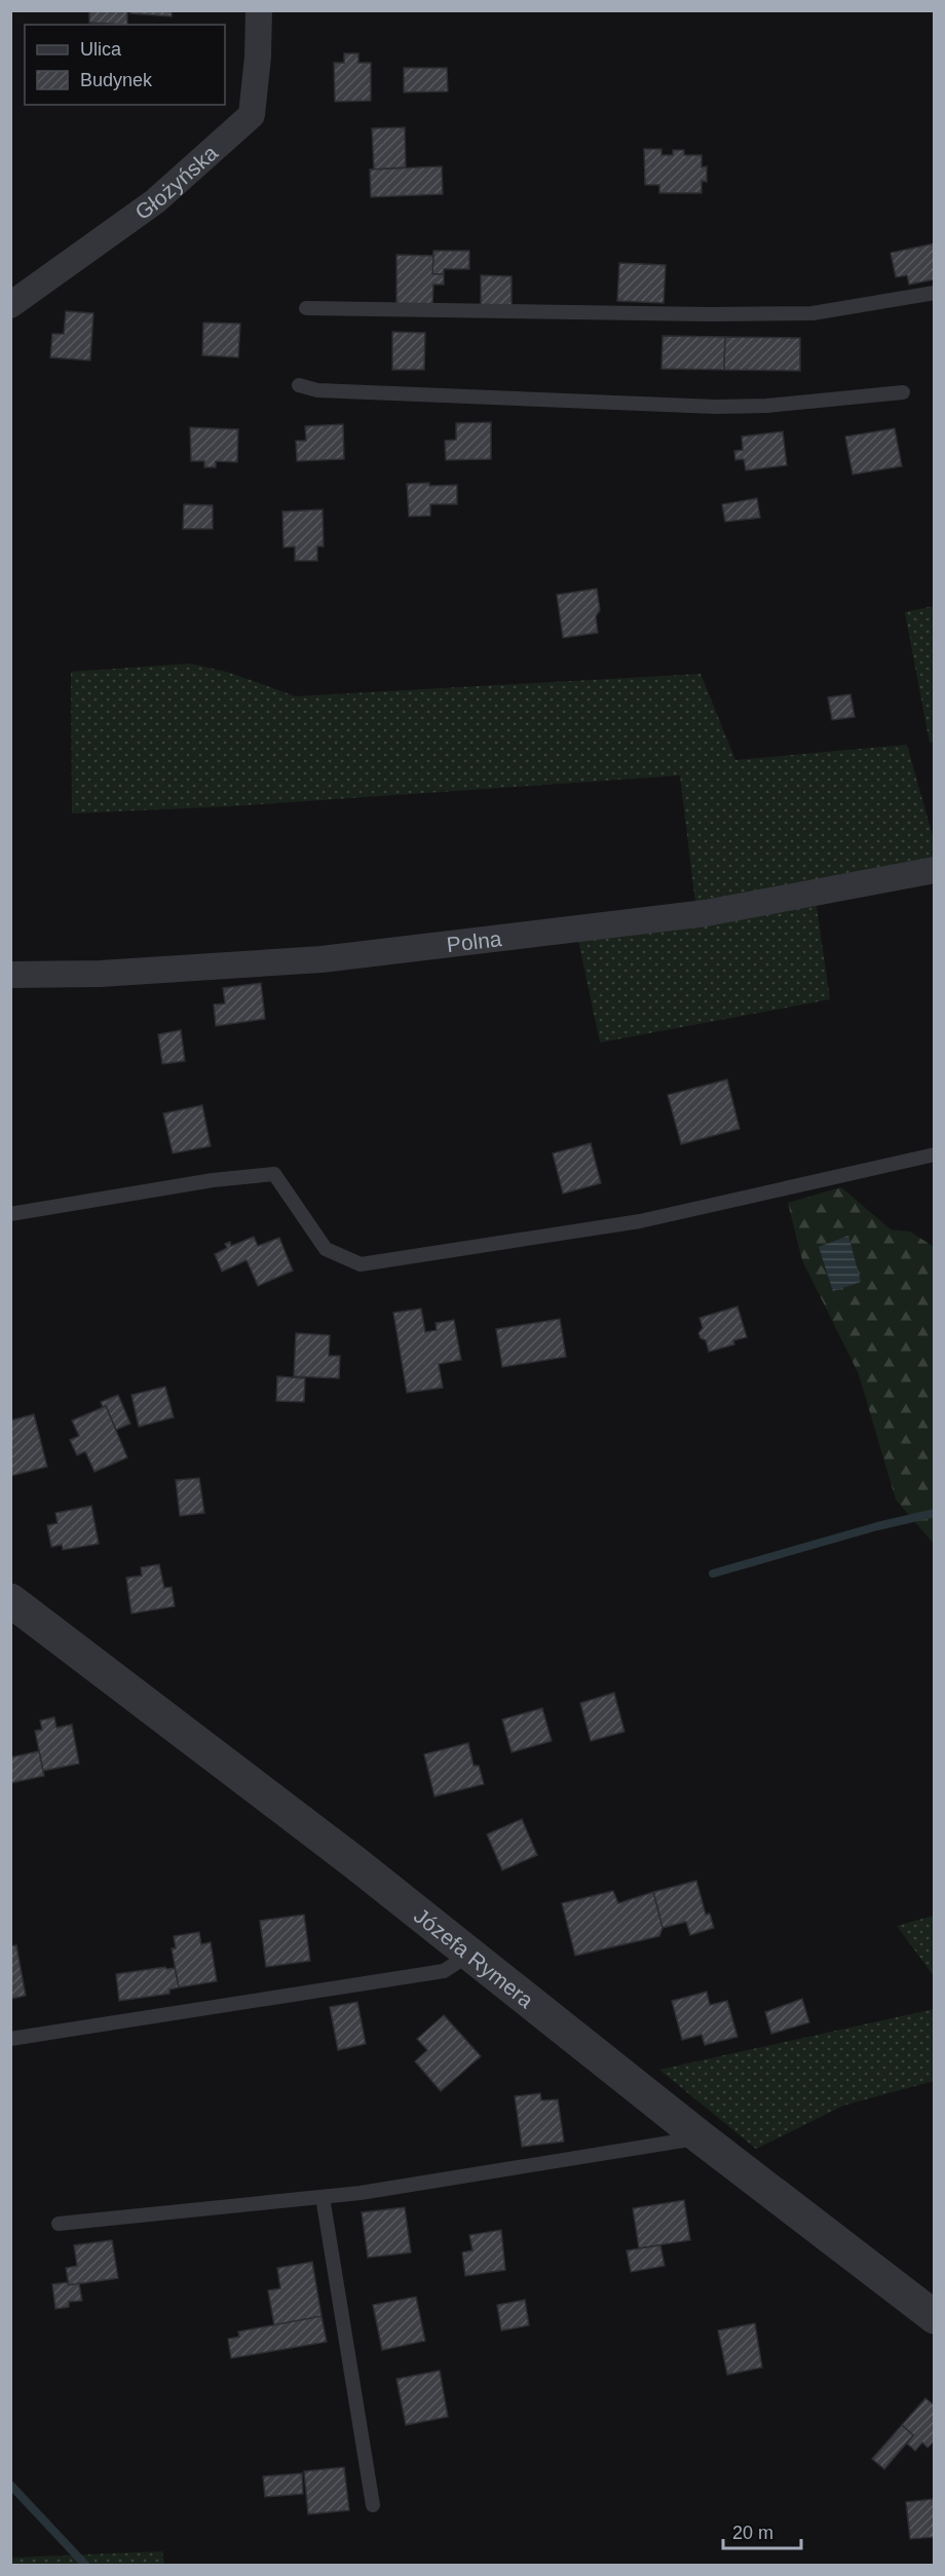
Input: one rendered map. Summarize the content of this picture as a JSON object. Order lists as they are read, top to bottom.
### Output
{
  "streets": {
    "street": ["Głożyńska", "Polna", "Józefa Rymera"]
  },
  "legend": ["Ulica", "Budynek"],
  "scale_bar": "20 m"
}
